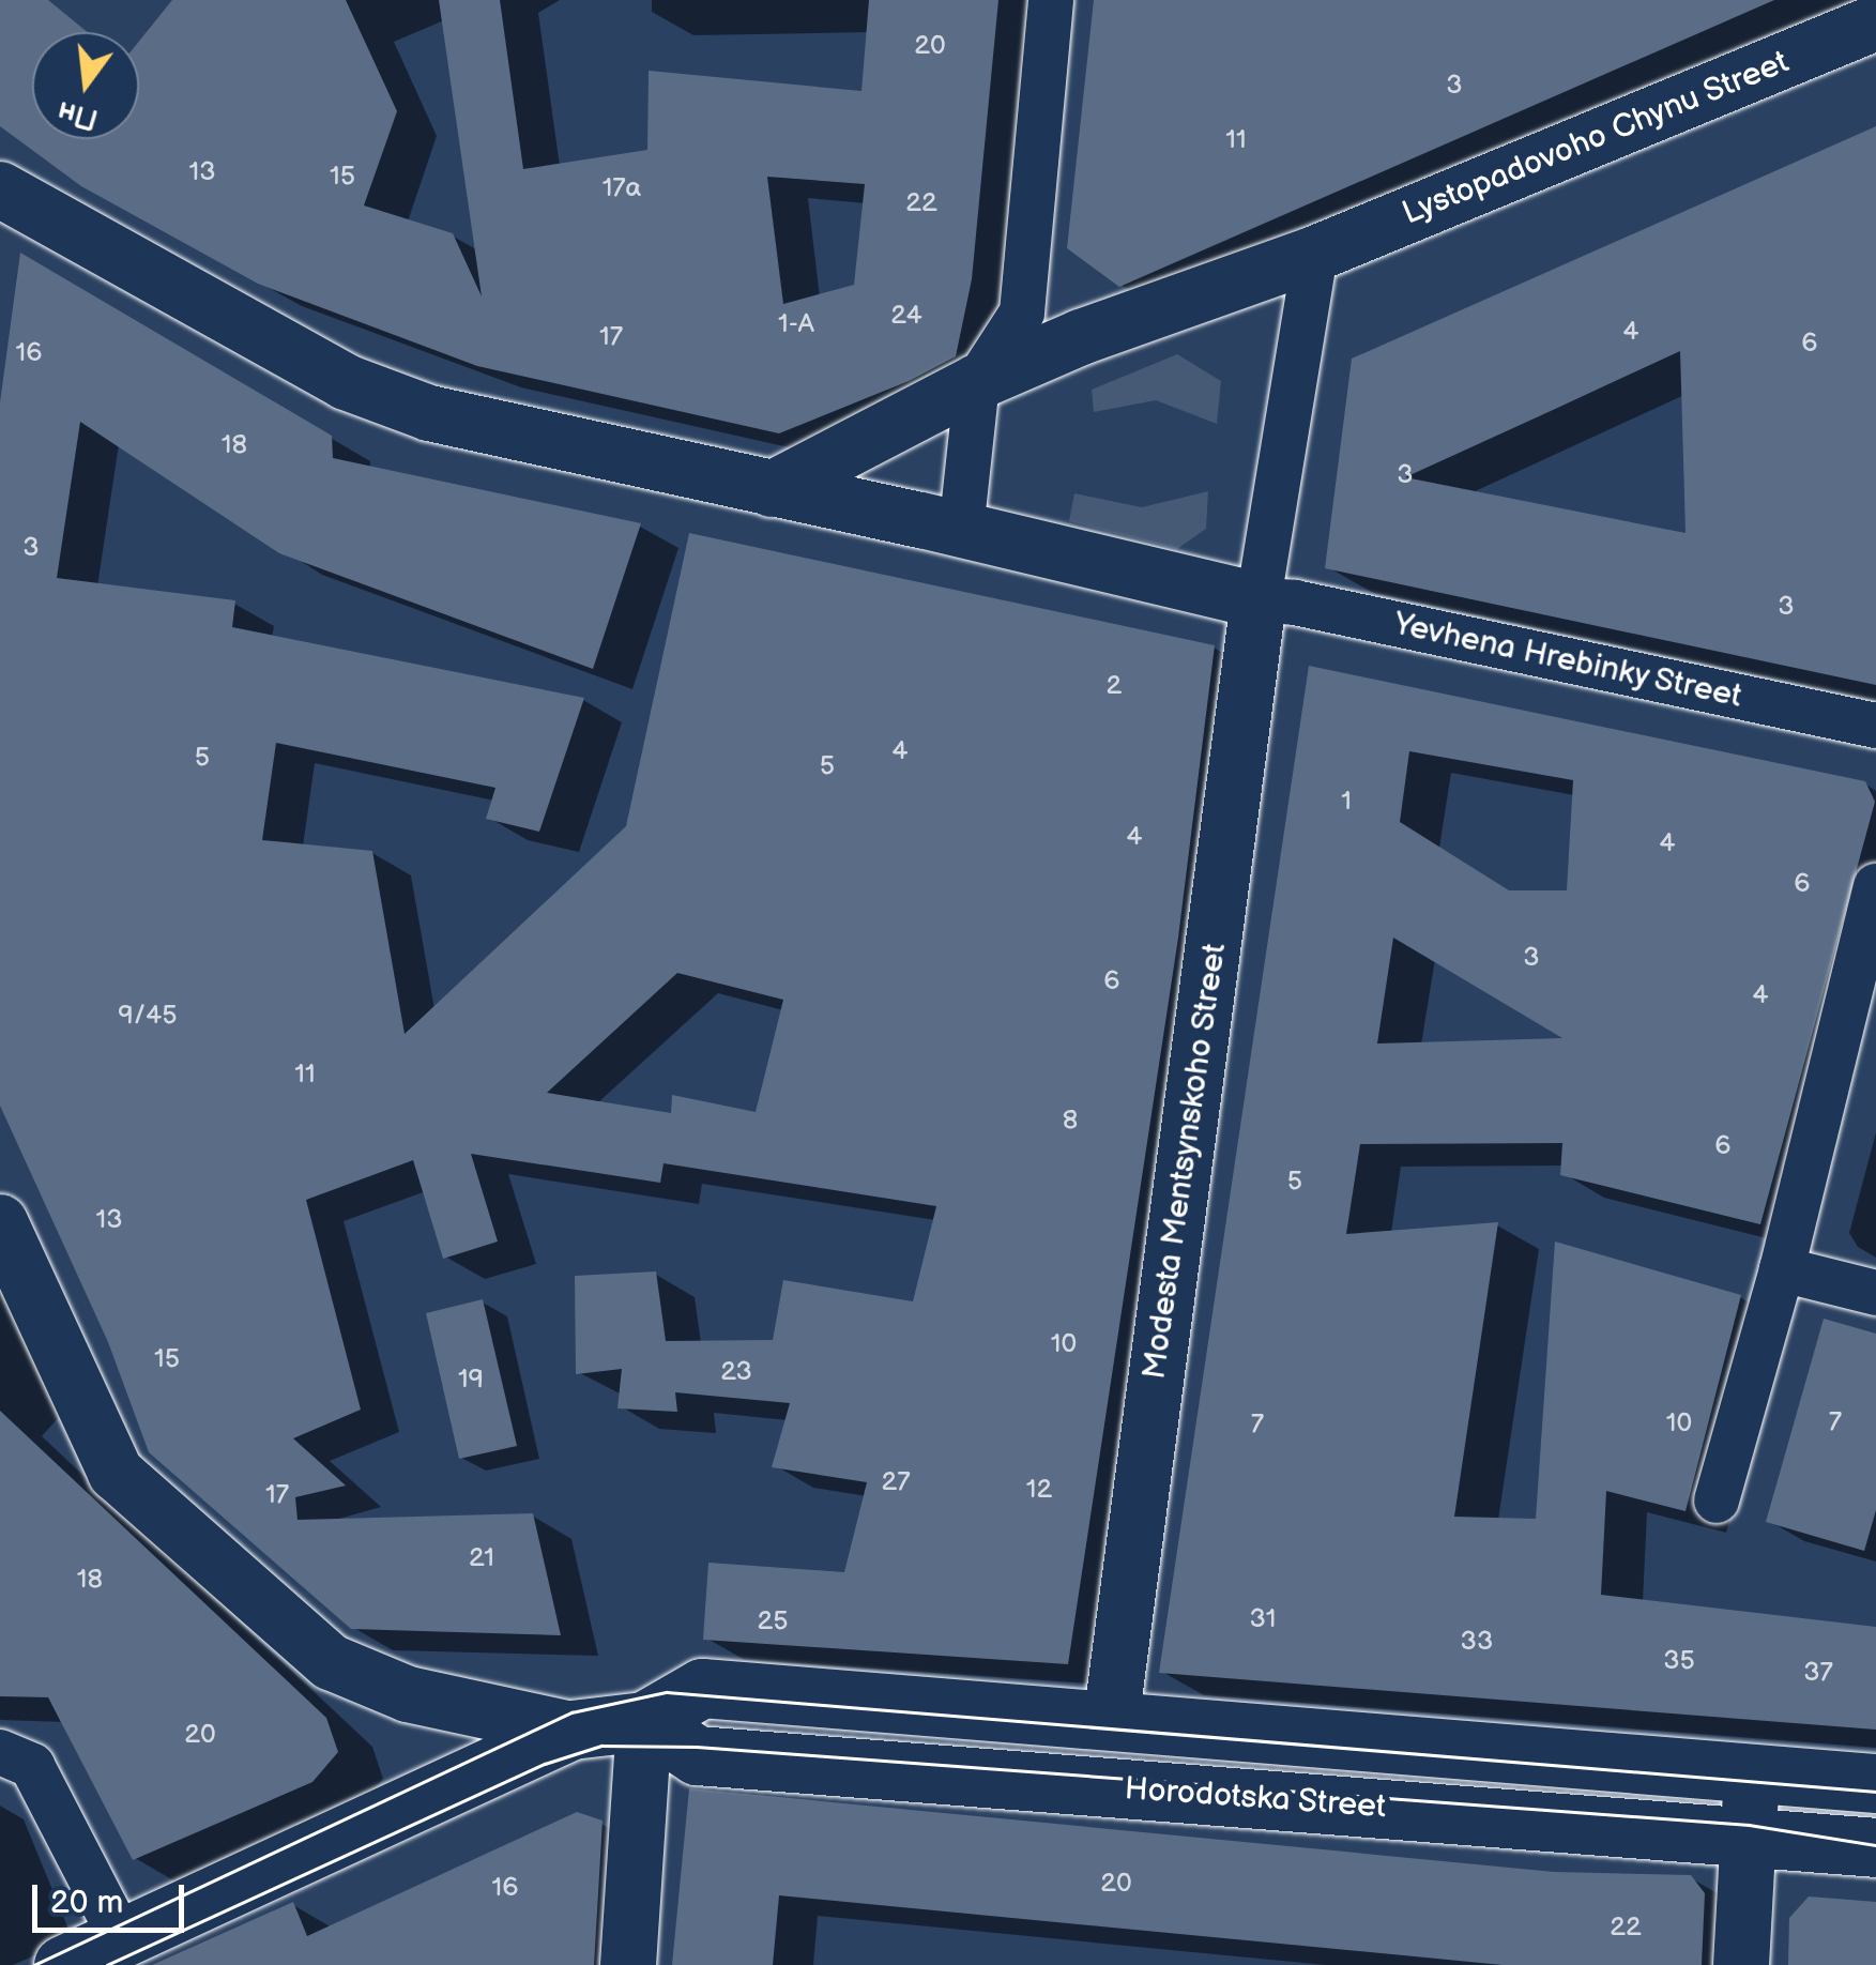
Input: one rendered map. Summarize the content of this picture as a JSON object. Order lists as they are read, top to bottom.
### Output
{
  "streets": {
    "main road": ["Horodotska Street"],
    "street": ["Lystopadovoho Chynu Street", "Yevhena Hrebinky Street", "Modesta Mentsynskoho Street"]
  },
  "crossings": [
    ["Yevhena Hrebinky Street", "Modesta Mentsynskoho Street"],
    ["Modesta Mentsynskoho Street", "Horodotska Street"]
  ],
  "house_numbers": [
    "20",
    "3",
    "11",
    "13",
    "15",
    "17а",
    "22",
    "24",
    "1-А",
    "4",
    "17",
    "6",
    "16",
    "18",
    "3",
    "3",
    "3",
    "2",
    "4",
    "5",
    "5",
    "1",
    "4",
    "4",
    "6",
    "3",
    "6",
    "4",
    "9/45",
    "11",
    "8",
    "6",
    "5",
    "13",
    "10",
    "15",
    "23",
    "19",
    "7",
    "10",
    "7",
    "27",
    "12",
    "17",
    "21",
    "18",
    "31",
    "25",
    "33",
    "35",
    "37",
    "20",
    "20",
    "16",
    "22"
  ],
  "scale_bar": "20 m",
  "north": "bottom"
}
